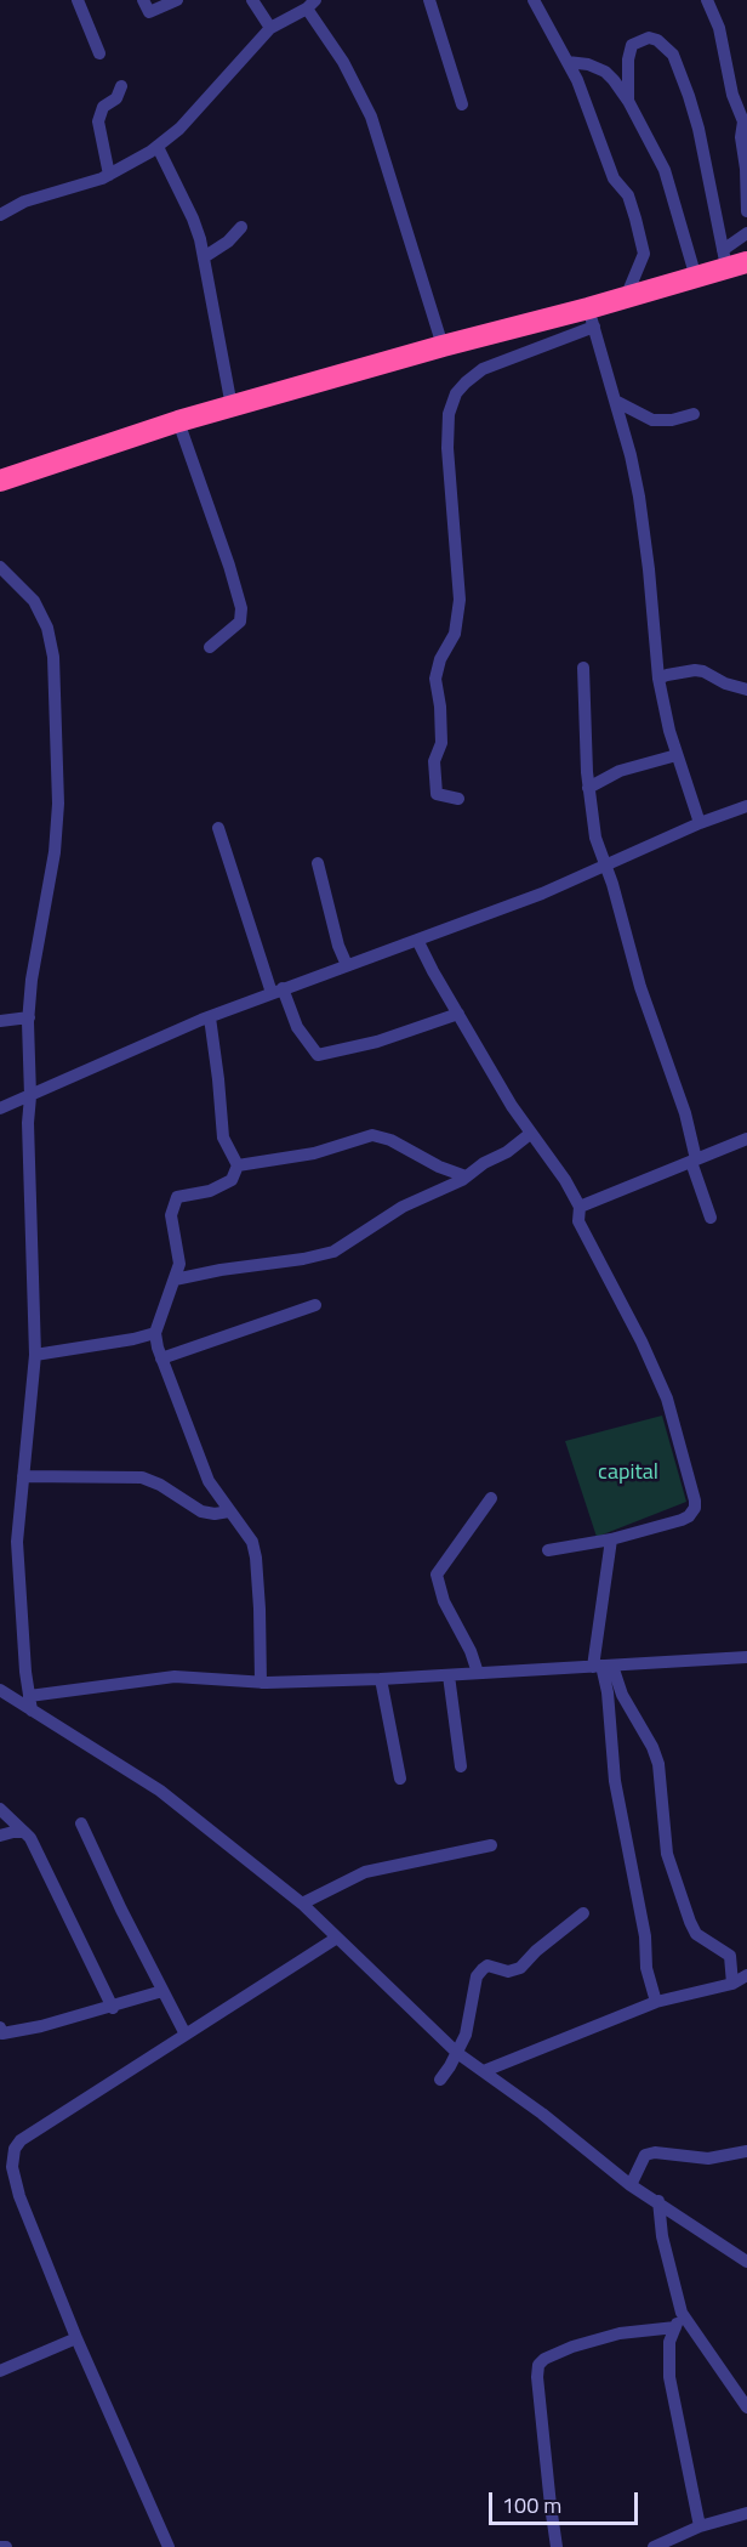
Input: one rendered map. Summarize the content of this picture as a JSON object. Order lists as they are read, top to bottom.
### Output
{
  "parks": ["capital"],
  "scale_bar": "100 m"
}
